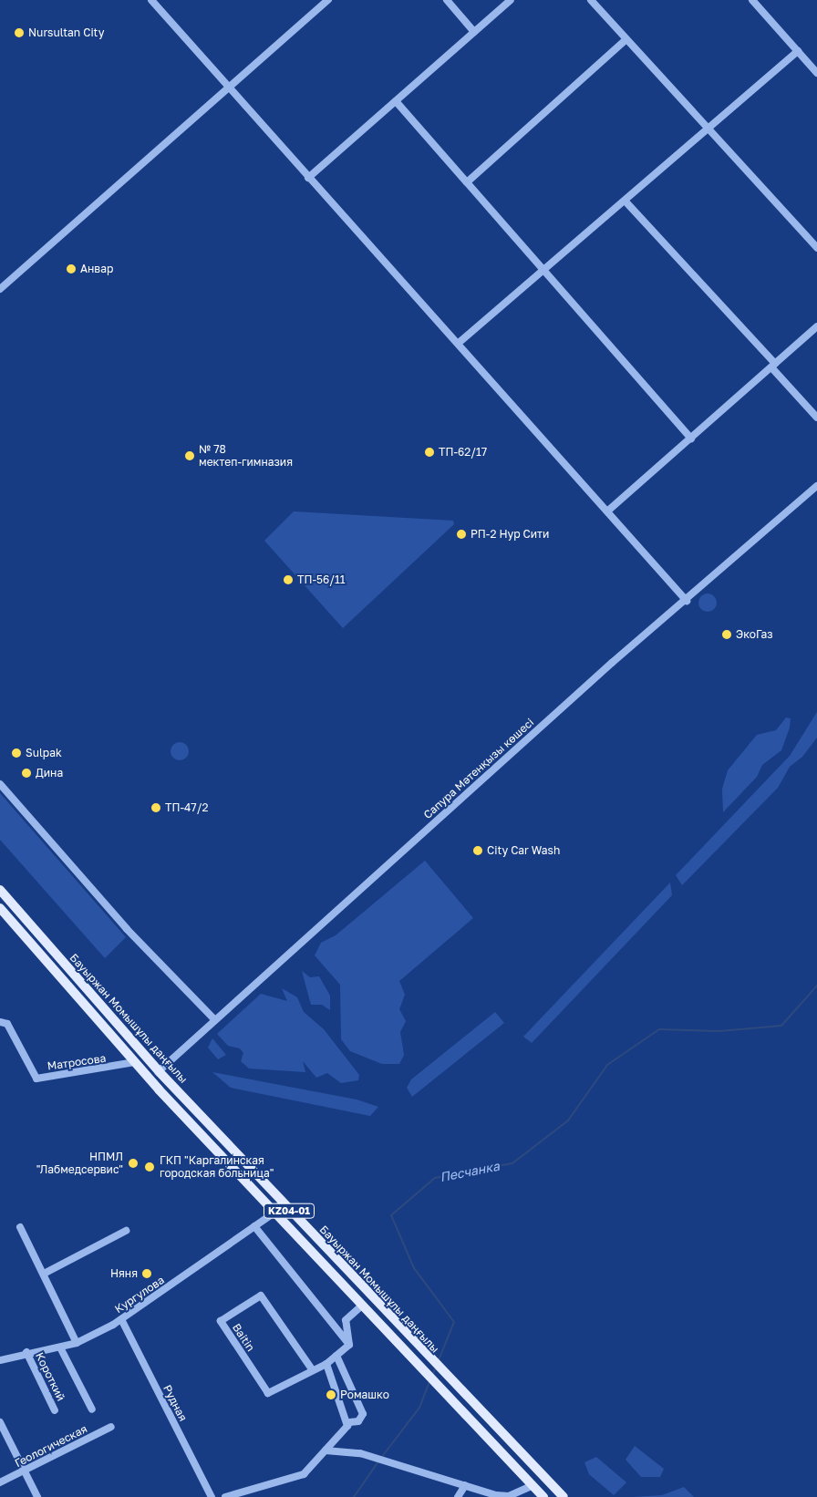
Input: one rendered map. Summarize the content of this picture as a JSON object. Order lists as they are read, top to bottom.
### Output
{
  "streets": {
    "main road": ["Бауыржан Момышұлы даңғылы", "KZ04-01"],
    "street": [
      "Сапура Мәтенқызы көшесі",
      "Матросова",
      "Кургулова",
      "Baitin",
      "Короткий",
      "Рудная",
      "Геологическая"
    ]
  },
  "crossings": [
    ["Сапура Мәтенқызы көшесі", "Бауыржан Момышұлы даңғылы"],
    ["Бауыржан Момышұлы даңғылы", "Кургулова"],
    ["Матросова", "KZ04-01"],
    ["KZ04-01", "Кургулова"],
    ["Кургулова", "Короткий"],
    ["Кургулова", "Рудная"]
  ],
  "water": ["Песчанка"],
  "places": [
    "Nursultan City",
    "Анвар",
    "ТП-62/17",
    "№ 78 мектеп-гимназия",
    "РП-2 Нур Сити",
    "ТП-56/11",
    "ЭкоГаз",
    "Sulpak",
    "Дина",
    "ТП-47/2",
    "City Car Wash",
    "НПМЛ \"Лабмедсервис\"",
    "ГКП \"Каргалинская городская больница\"",
    "Няня",
    "Ромашко"
  ]
}
